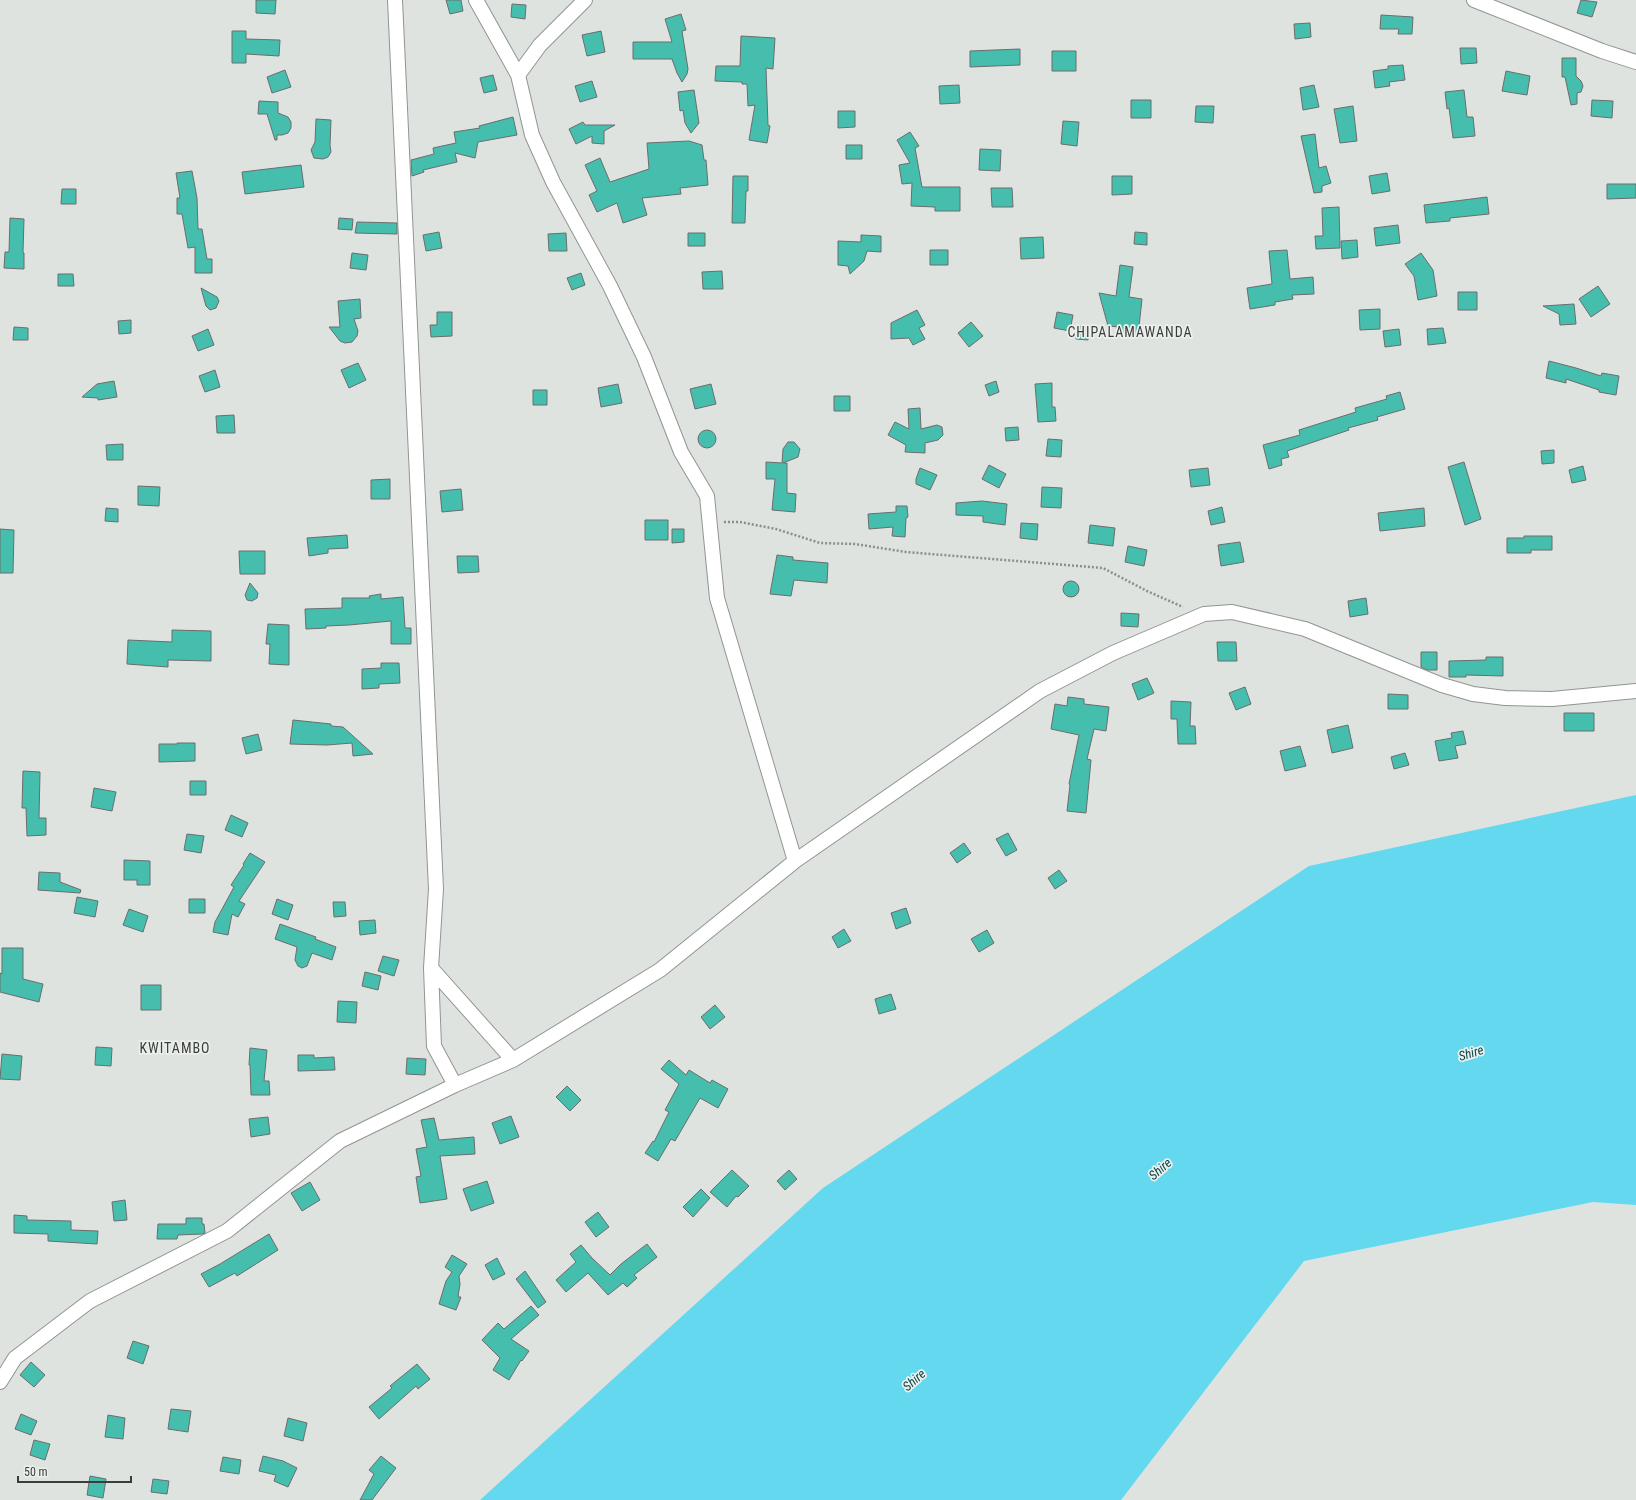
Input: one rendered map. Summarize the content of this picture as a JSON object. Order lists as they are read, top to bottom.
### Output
{
  "districts": ["CHIPALAMAWANDA", "KWITAMBO"],
  "water": ["Shire"],
  "scale_bar": "50 m"
}
